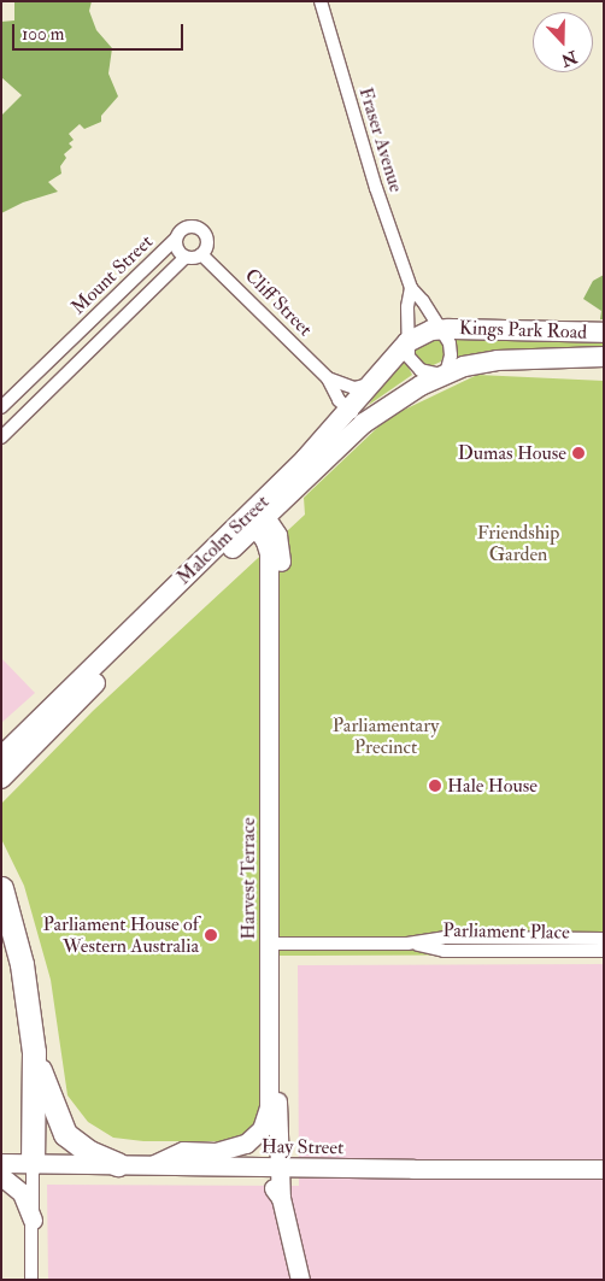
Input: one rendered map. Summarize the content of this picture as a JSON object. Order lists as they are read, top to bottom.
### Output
{
  "streets": {
    "main road": ["Kings Park Road", "Malcolm Street"],
    "street": [
      "Fraser Avenue",
      "Mount Street",
      "Cliff Street",
      "Harvest Terrace",
      "Parliament Place",
      "Hay Street"
    ]
  },
  "crossings": [
    ["Fraser Avenue", "Kings Park Road"],
    ["Fraser Avenue", "Malcolm Street"],
    ["Mount Street", "Cliff Street"],
    ["Cliff Street", "Malcolm Street"],
    ["Kings Park Road", "Malcolm Street"],
    ["Malcolm Street", "Harvest Terrace"],
    ["Harvest Terrace", "Parliament Place"],
    ["Harvest Terrace", "Hay Street"]
  ],
  "parks": ["Friendship Garden", "Parliamentary Precinct"],
  "places": ["Dumas House", "Hale House", "Parliament House of Western Australia"],
  "scale_bar": "100 m",
  "north": "bottom"
}
